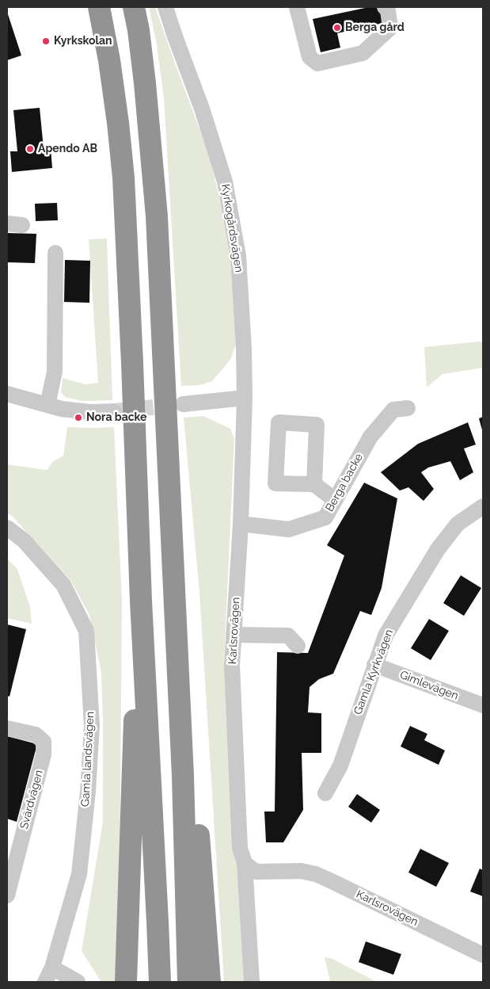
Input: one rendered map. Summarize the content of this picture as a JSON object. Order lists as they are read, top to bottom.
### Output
{
  "streets": {
    "street": [
      "Kyrkogårdsvägen",
      "Berga backe",
      "Karlsrovägen",
      "Gamla Kyrkvägen",
      "Gimlevägen",
      "Gamla landsvägen",
      "Svärdvägen"
    ]
  },
  "crossings": [
    ["Kyrkogårdsvägen", "Karlsrovägen"],
    ["Berga backe", "Karlsrovägen"],
    ["Gamla Kyrkvägen", "Gimlevägen"]
  ],
  "places": [
    "Berga gård",
    "Kyrkskolan",
    "Apendo AB",
    "Nora backe"
  ]
}
